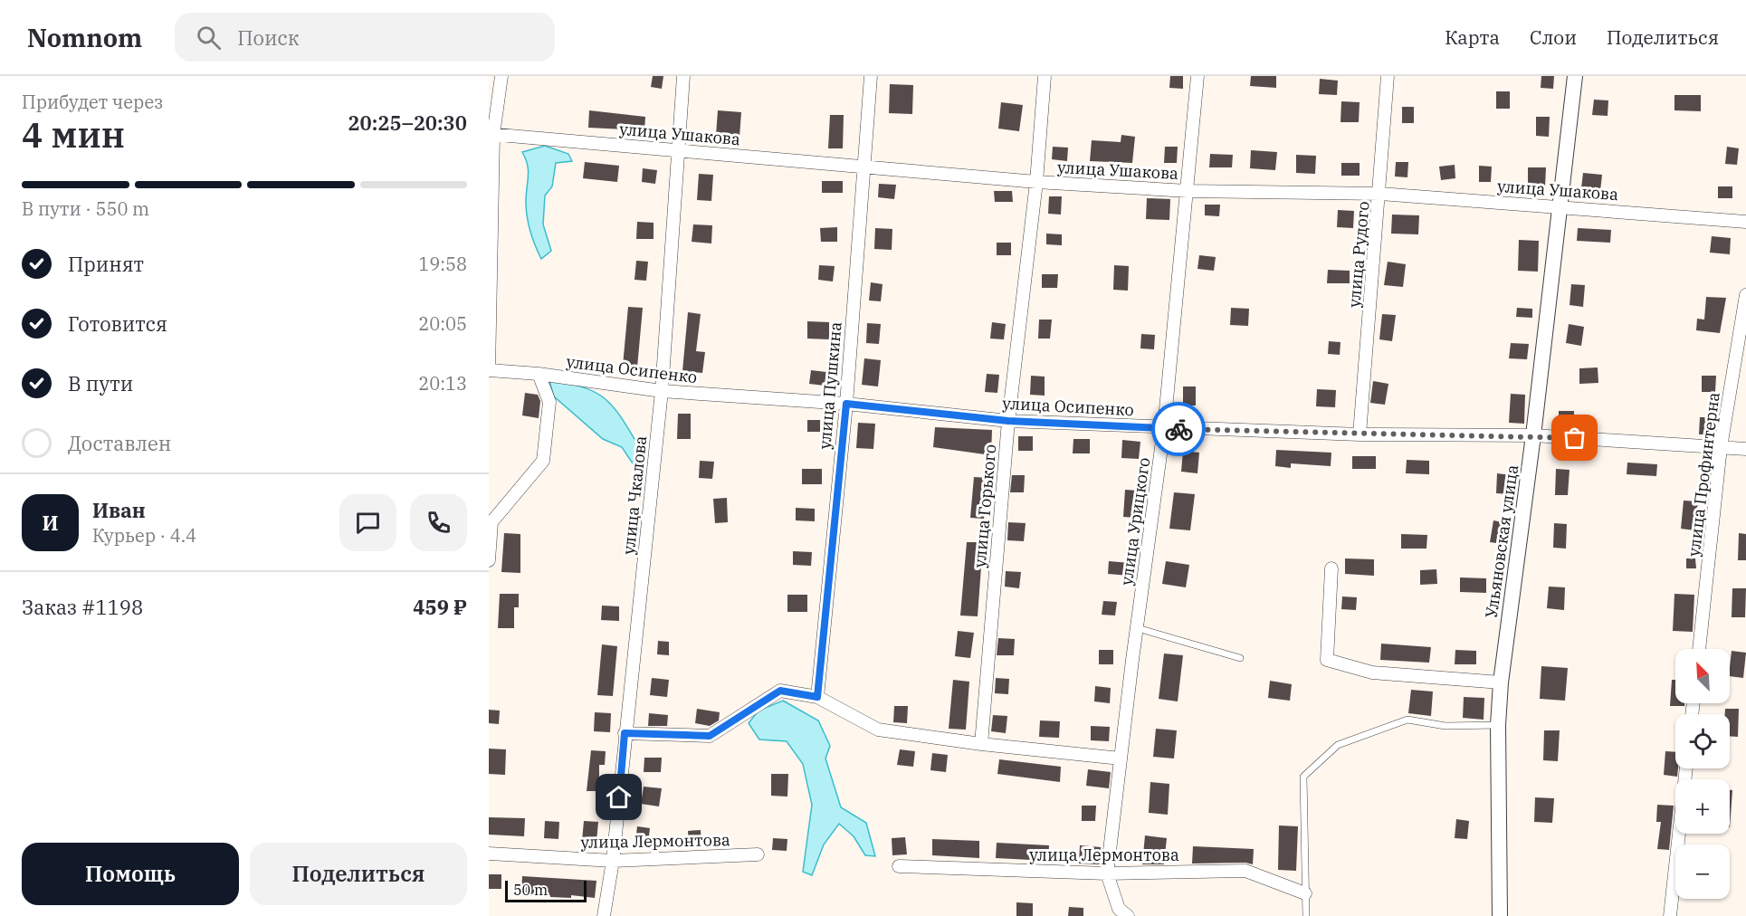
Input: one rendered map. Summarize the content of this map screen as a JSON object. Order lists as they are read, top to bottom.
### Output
{
  "streets": {
    "street": [
      "улица Ушакова",
      "улица Рудого",
      "улица Осипенко",
      "улица Пушкина",
      "улица Профинтерна",
      "улица Чкалова",
      "улица Горького",
      "улица Урицкого",
      "Ульяновская улица",
      "улица Лермонтова"
    ]
  },
  "crossings": [
    ["улица Ушакова", "улица Рудого"],
    ["улица Ушакова", "улица Пушкина"],
    ["улица Ушакова", "улица Чкалова"],
    ["улица Ушакова", "улица Горького"],
    ["улица Ушакова", "улица Урицкого"],
    ["улица Ушакова", "Ульяновская улица"],
    ["улица Рудого", "улица Осипенко"],
    ["улица Осипенко", "улица Пушкина"],
    ["улица Осипенко", "улица Профинтерна"],
    ["улица Осипенко", "улица Чкалова"],
    ["улица Осипенко", "улица Горького"],
    ["улица Осипенко", "улица Урицкого"],
    ["улица Осипенко", "Ульяновская улица"],
    ["улица Чкалова", "улица Лермонтова"],
    ["улица Урицкого", "улица Лермонтова"]
  ],
  "scale_bar": "50 m",
  "north": "top left",
  "page": {
    "header": "Nomnom",
    "search": "Поиск",
    "nav": ["Карта", "Слои", "Поделиться"],
    "heading": ["4 мин", "Прибудет через", "20:25–20:30"],
    "panel": [
      "Иван",
      "Курьер · 4.4",
      "Заказ #1198",
      "459 ₽"
    ],
    "bar": "В пути · 550 m",
    "list": [
      ["Принят", "19:58"],
      ["Готовится", "20:05"],
      ["В пути", "20:13"],
      "Доставлен"
    ],
    "round": "И",
    "map_buttons": ["+", "−"],
    "buttons": ["Помощь", "Поделиться"],
    "scale": "50 m"
  }
}
